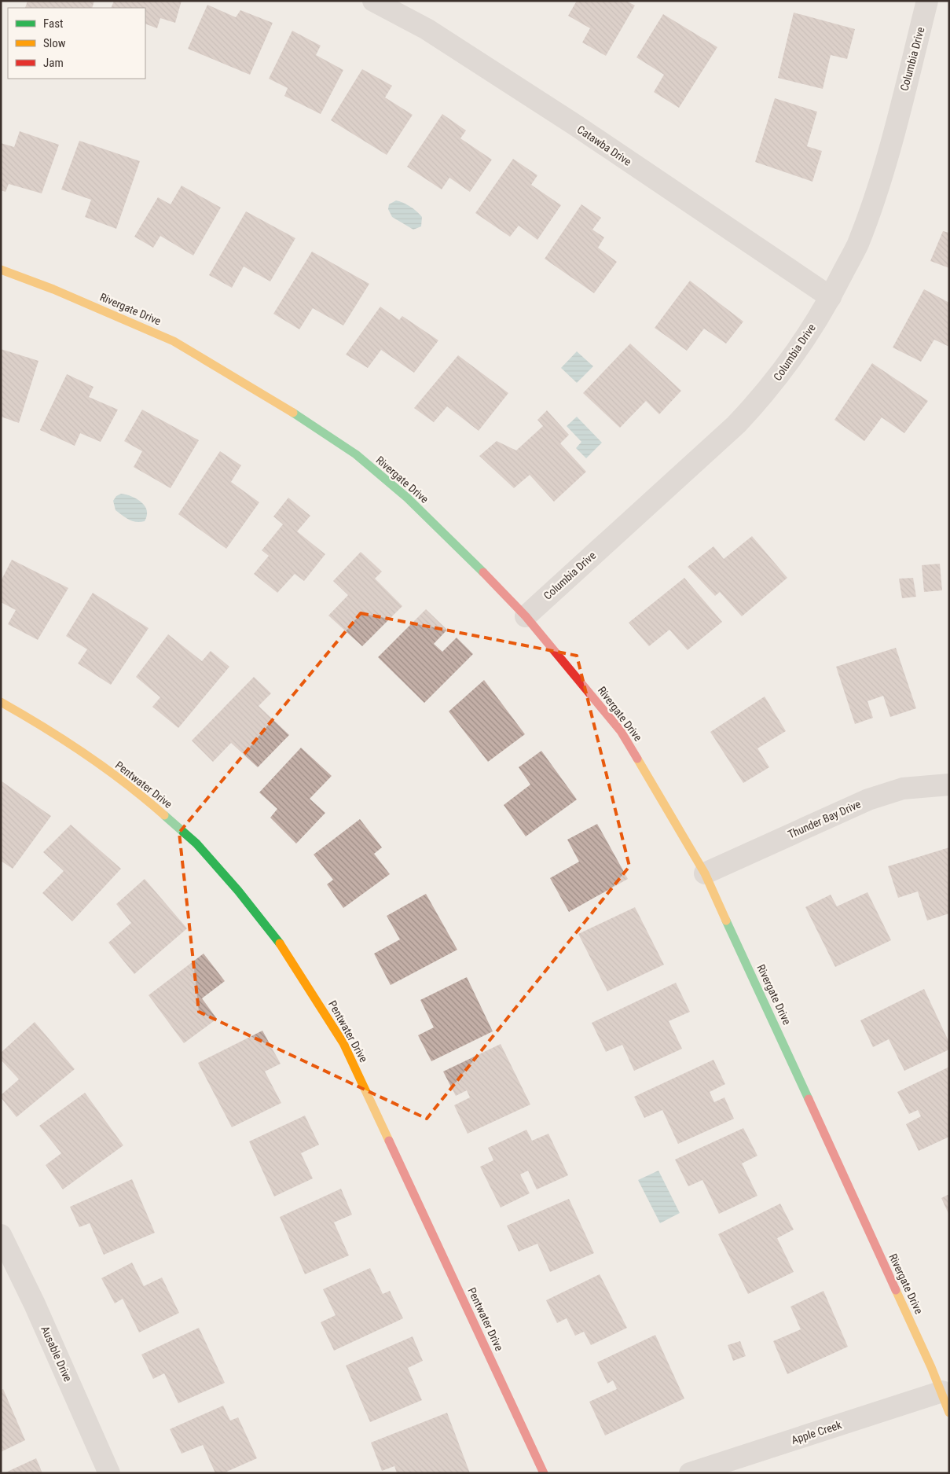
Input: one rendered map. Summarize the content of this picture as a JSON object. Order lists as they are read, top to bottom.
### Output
{
  "streets": {
    "street": [
      "Columbia Drive",
      "Catawba Drive",
      "Rivergate Drive",
      "Pentwater Drive",
      "Thunder Bay Drive",
      "Ausable Drive",
      "Apple Creek"
    ]
  },
  "crossings": [
    ["Columbia Drive", "Catawba Drive"],
    ["Columbia Drive", "Rivergate Drive"],
    ["Rivergate Drive", "Thunder Bay Drive"],
    ["Rivergate Drive", "Apple Creek"]
  ],
  "legend": ["Fast", "Slow", "Jam"]
}
